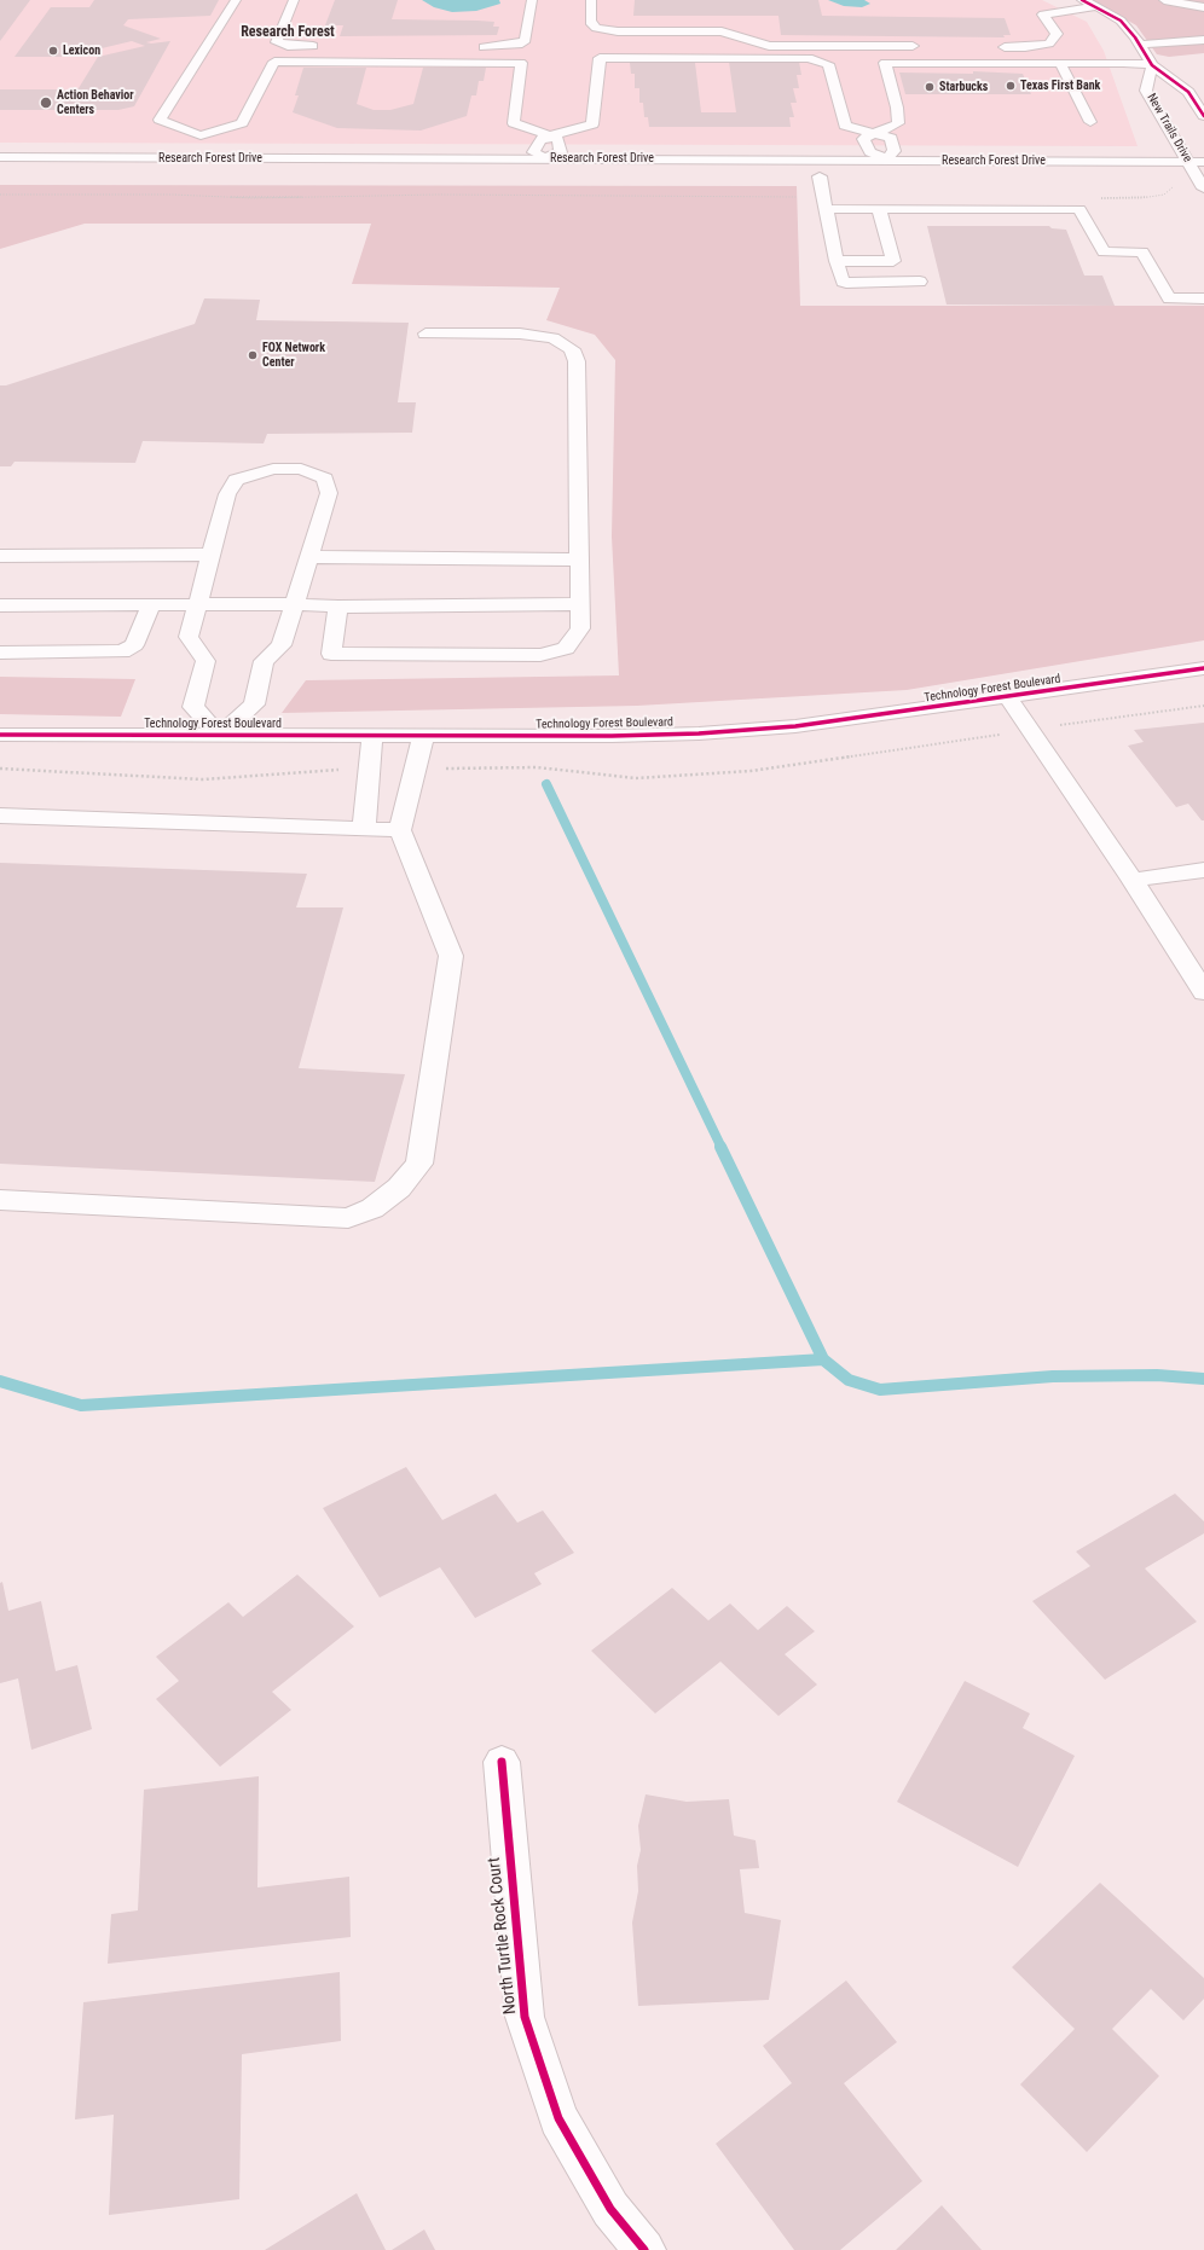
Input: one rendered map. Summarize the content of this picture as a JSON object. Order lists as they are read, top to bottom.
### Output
{
  "streets": {
    "street": [
      "New Trails Drive",
      "Research Forest Drive",
      "Technology Forest Boulevard",
      "North Turtle Rock Court"
    ]
  },
  "crossings": [
    ["New Trails Drive", "Research Forest Drive"]
  ],
  "districts": ["Research Forest"],
  "places": [
    "Lexicon",
    "Texas First Bank",
    "Starbucks",
    "Action Behavior Centers",
    "FOX Network Center"
  ]
}
